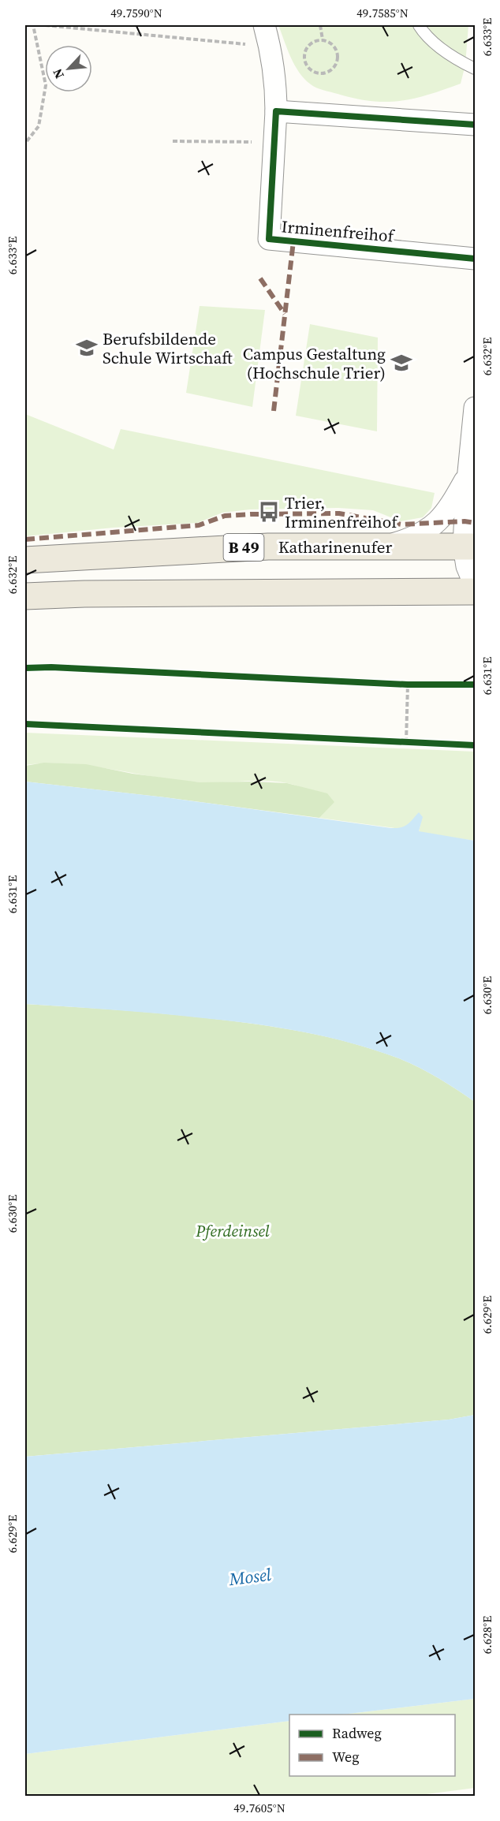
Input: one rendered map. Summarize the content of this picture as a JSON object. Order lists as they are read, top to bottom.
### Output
{
  "streets": {
    "main road": ["Katharinenufer", "B 49"],
    "street": ["Irminenfreihof"]
  },
  "water": ["Mosel"],
  "parks": ["Pferdeinsel"],
  "places": {
    "school or university": ["Berufsbildende Schule Wirtschaft", "Campus Gestaltung (Hochschule Trier)"],
    "bus stop": ["Trier, Irminenfreihof"]
  },
  "legend": ["Radweg", "Weg"],
  "north": "bottom left",
  "coordinates": [
    "49.7590°N",
    "49.7585°N",
    "6.633°E",
    "6.632°E",
    "6.631°E",
    "6.630°E",
    "6.629°E",
    "6.628°E",
    "49.7605°N"
  ]
}
